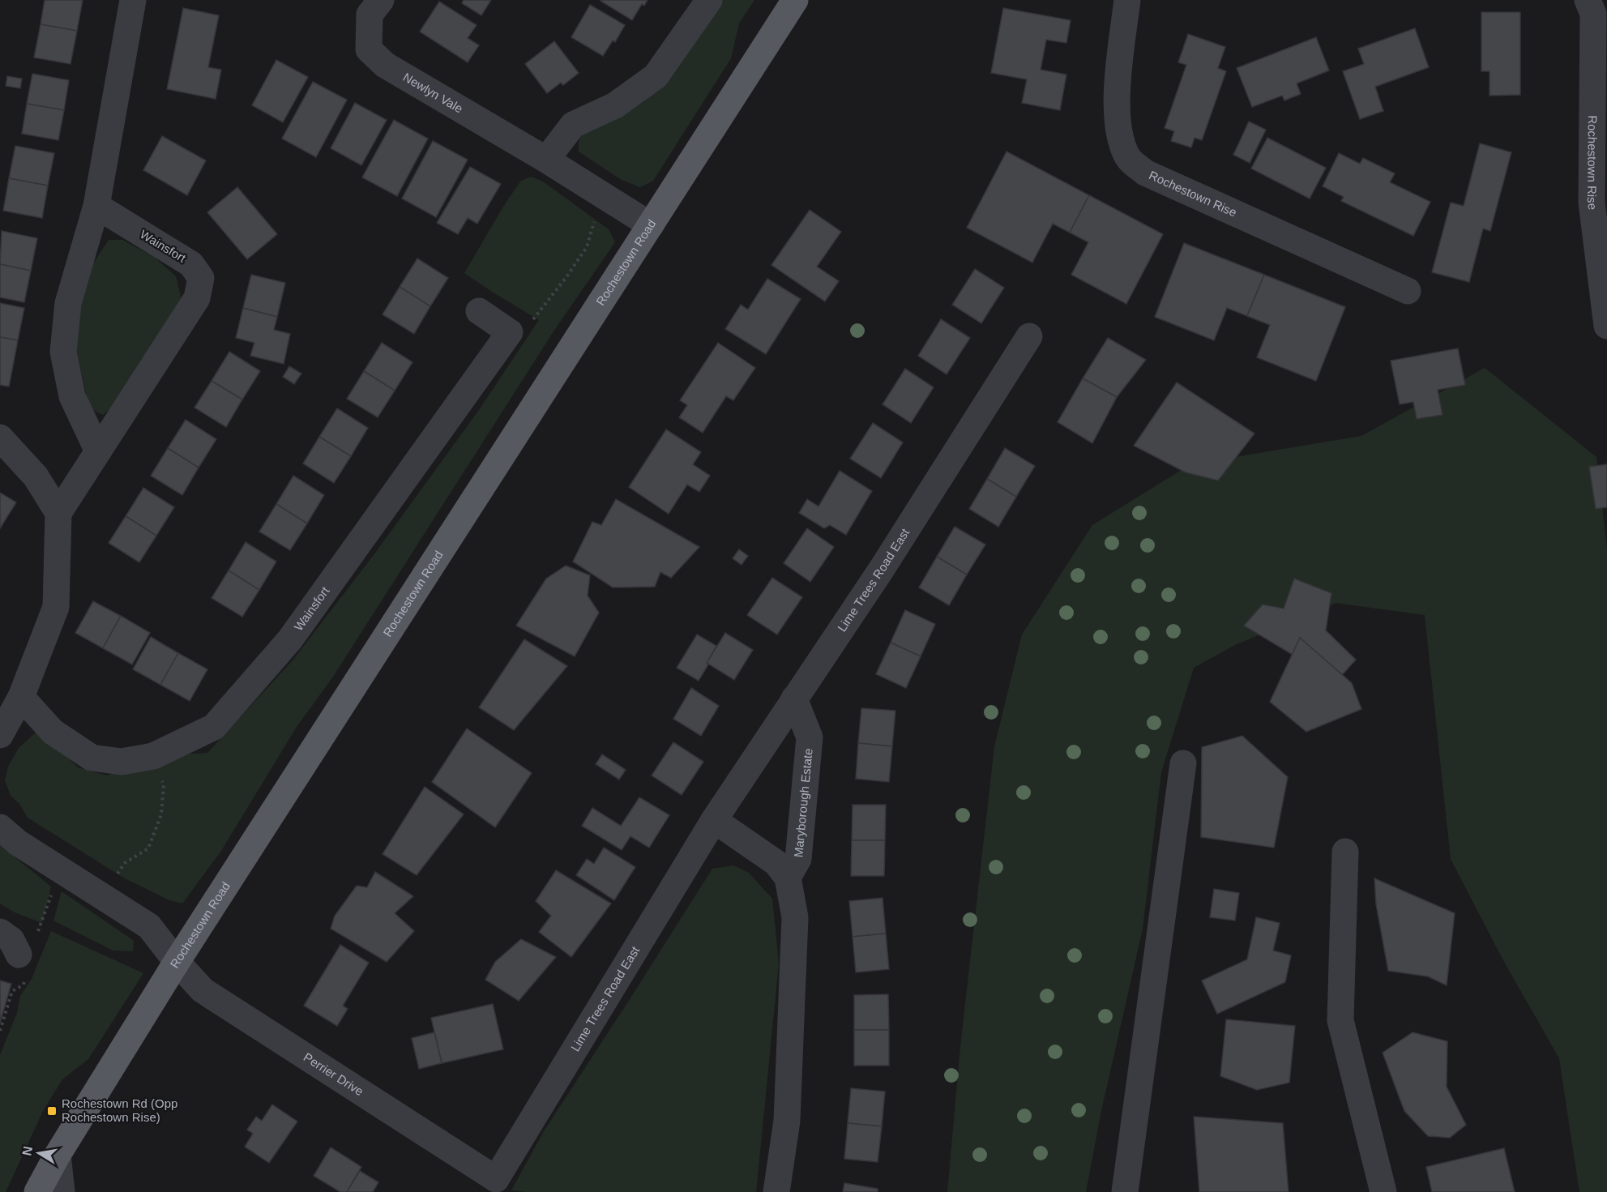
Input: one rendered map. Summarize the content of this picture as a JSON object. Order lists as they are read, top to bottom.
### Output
{
  "streets": {
    "main road": ["Rochestown Road"],
    "street": [
      "Newlyn Vale",
      "Rochestown Rise",
      "Wainsfort",
      "Lime Trees Road East",
      "Maryborough Estate",
      "Perrier Drive"
    ]
  },
  "crossings": [
    ["Newlyn Vale", "Rochestown Road"],
    ["Rochestown Road", "Perrier Drive"],
    ["Lime Trees Road East", "Maryborough Estate"],
    ["Lime Trees Road East", "Perrier Drive"]
  ],
  "places": {
    "transit": ["Rochestown Rd (Opp Rochestown Rise)"]
  },
  "north": "left"
}
